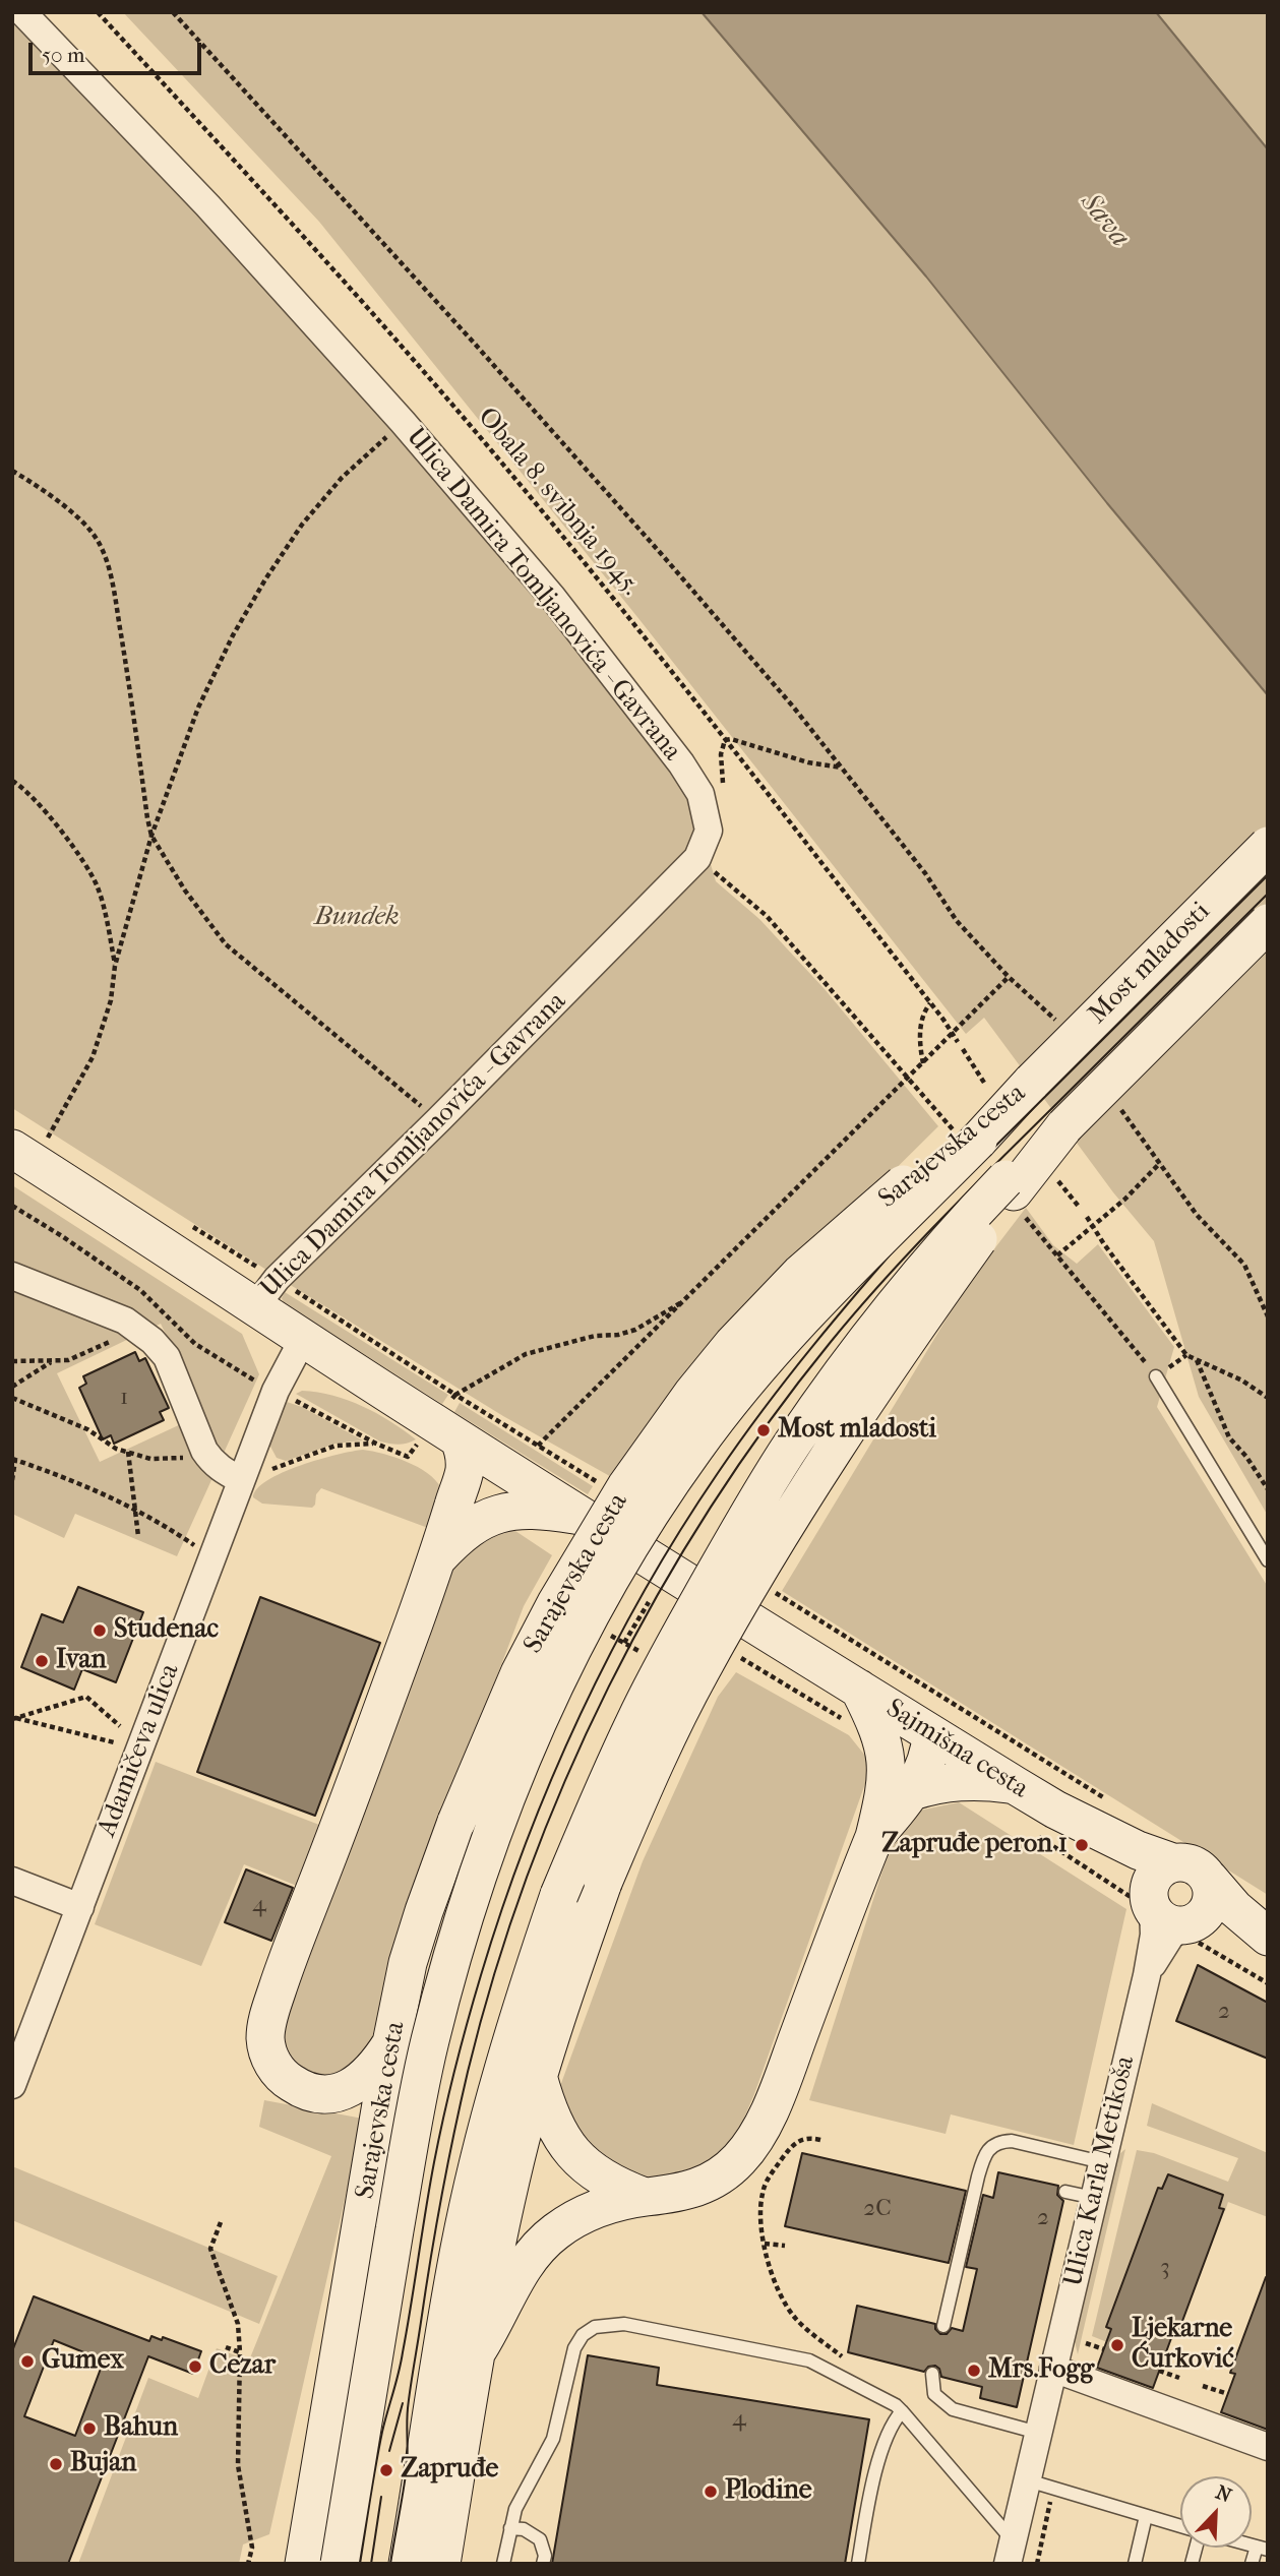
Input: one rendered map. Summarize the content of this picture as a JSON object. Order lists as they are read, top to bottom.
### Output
{
  "streets": {
    "main road": [
      "Ulica Damira Tomljanovića - Gavrana",
      "Most mladosti",
      "Sarajevska cesta",
      "Sajmišna cesta"
    ],
    "street": ["Adamičeva ulica", "Ulica Karla Metikoša"],
    "path": ["Obala 8. svibnja 1945."]
  },
  "crossings": [
    ["Ulica Damira Tomljanovića - Gavrana", "Sajmišna cesta"],
    ["Ulica Damira Tomljanovića - Gavrana", "Adamičeva ulica"],
    ["Most mladosti", "Sarajevska cesta"],
    ["Sajmišna cesta", "Ulica Karla Metikoša"]
  ],
  "water": ["Sava"],
  "parks": ["Bundek"],
  "places": [
    "Most mladosti",
    "Studenac",
    "Ivan",
    "Zapruđe peron 1",
    "Ljekarne Ćurković",
    "Gumex",
    "Cezar",
    "Mrs.Fogg",
    "Bahun",
    "Bujan",
    "Zapruđe",
    "Plodine"
  ],
  "house_numbers": [
    "1",
    "4",
    "2",
    "2C",
    "2",
    "3",
    "4"
  ],
  "scale_bar": "50 m",
  "north": "top right"
}
